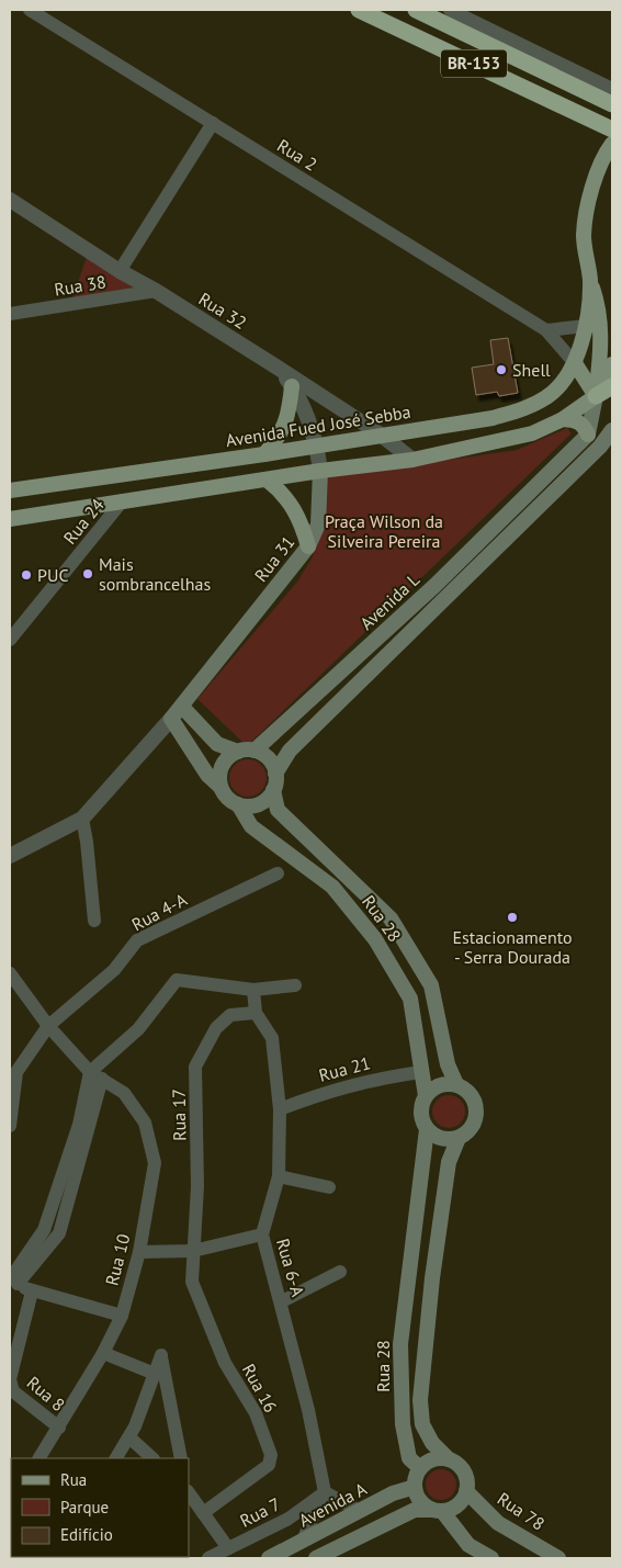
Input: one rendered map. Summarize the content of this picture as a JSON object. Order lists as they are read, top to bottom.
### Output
{
  "streets": {
    "highway": ["BR-153"],
    "main road": [
      "Avenida Fued José Sebba",
      "Rua 31",
      "Avenida L",
      "Rua 28",
      "Avenida A",
      "Rua 78"
    ],
    "street": [
      "Rua 2",
      "Rua 38",
      "Rua 32",
      "Rua 24",
      "Rua 4-A",
      "Rua 21",
      "Rua 17",
      "Rua 10",
      "Rua 6-A",
      "Rua 16",
      "Rua 8",
      "Rua 7"
    ]
  },
  "crossings": [
    ["Rua 2", "Avenida Fued José Sebba"],
    ["Rua 38", "Rua 32"],
    ["Rua 32", "Avenida Fued José Sebba"],
    ["Rua 32", "Rua 31"],
    ["Avenida Fued José Sebba", "Rua 31"],
    ["Avenida L", "Rua 28"],
    ["Rua 4-A", "Rua 10"],
    ["Rua 28", "Rua 21"],
    ["Rua 28", "Avenida A"],
    ["Rua 28", "Rua 78"],
    ["Rua 21", "Rua 6-A"],
    ["Rua 17", "Rua 6-A"],
    ["Rua 17", "Rua 16"],
    ["Rua 10", "Rua 8"],
    ["Rua 6-A", "Rua 7"],
    ["Avenida A", "Rua 78"]
  ],
  "parks": ["Praça Wilson da Silveira Pereira"],
  "places": [
    "Shell",
    "Mais sombrancelhas",
    "PUC",
    "Estacionamento - Serra Dourada"
  ],
  "legend": ["Rua", "Parque", "Edifício"]
}
